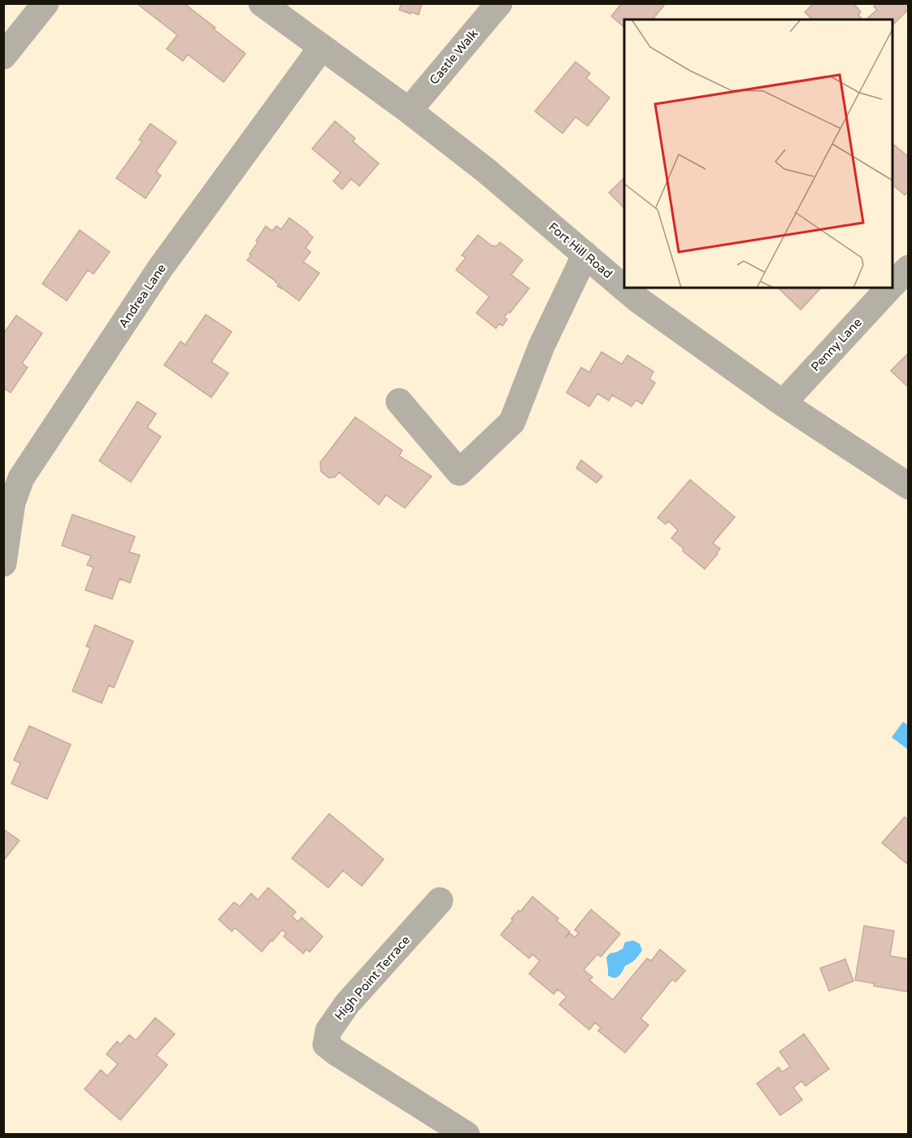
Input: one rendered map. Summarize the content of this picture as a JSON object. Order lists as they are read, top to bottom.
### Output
{
  "streets": {
    "street": [
      "Castle Walk",
      "Fort Hill Road",
      "Andrea Lane",
      "Penny Lane",
      "High Point Terrace"
    ]
  },
  "crossings": [
    ["Castle Walk", "Fort Hill Road"],
    ["Fort Hill Road", "Andrea Lane"],
    ["Fort Hill Road", "Penny Lane"]
  ]
}
